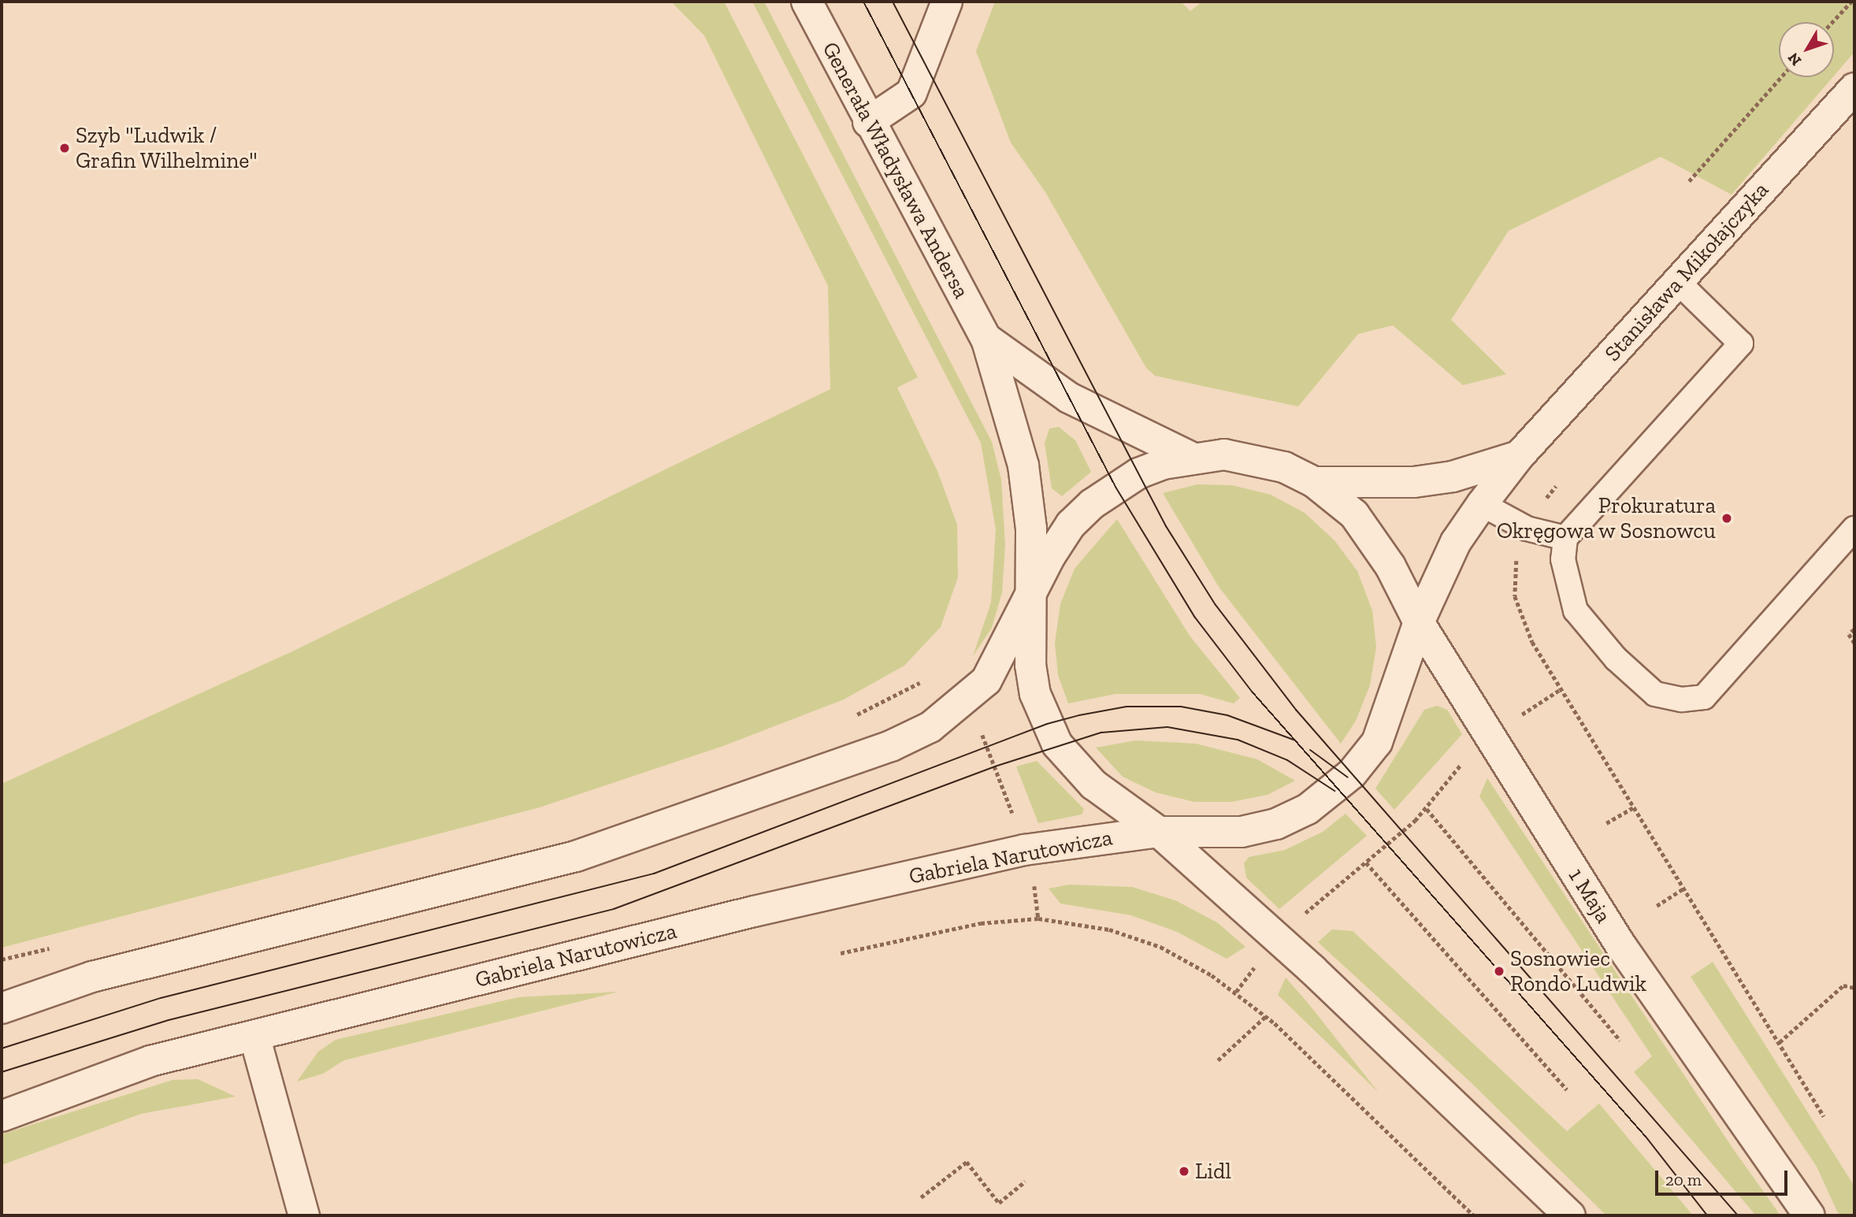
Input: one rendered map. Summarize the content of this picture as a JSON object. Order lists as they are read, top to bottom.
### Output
{
  "streets": {
    "street": [
      "Generała Władysława Andersa",
      "Stanisława Mikołajczyka",
      "Gabriela Narutowicza",
      "1 Maja"
    ]
  },
  "crossings": [
    ["Generała Władysława Andersa", "Gabriela Narutowicza"],
    ["Stanisława Mikołajczyka", "Gabriela Narutowicza"],
    ["Stanisława Mikołajczyka", "1 Maja"],
    ["Gabriela Narutowicza", "1 Maja"]
  ],
  "places": [
    "Szyb \"Ludwik / Grafin Wilhelmine\"",
    "Prokuratura Okręgowa w Sosnowcu",
    "Sosnowiec Rondo Ludwik",
    "Lidl"
  ],
  "scale_bar": "20 m",
  "north": "bottom left"
}
